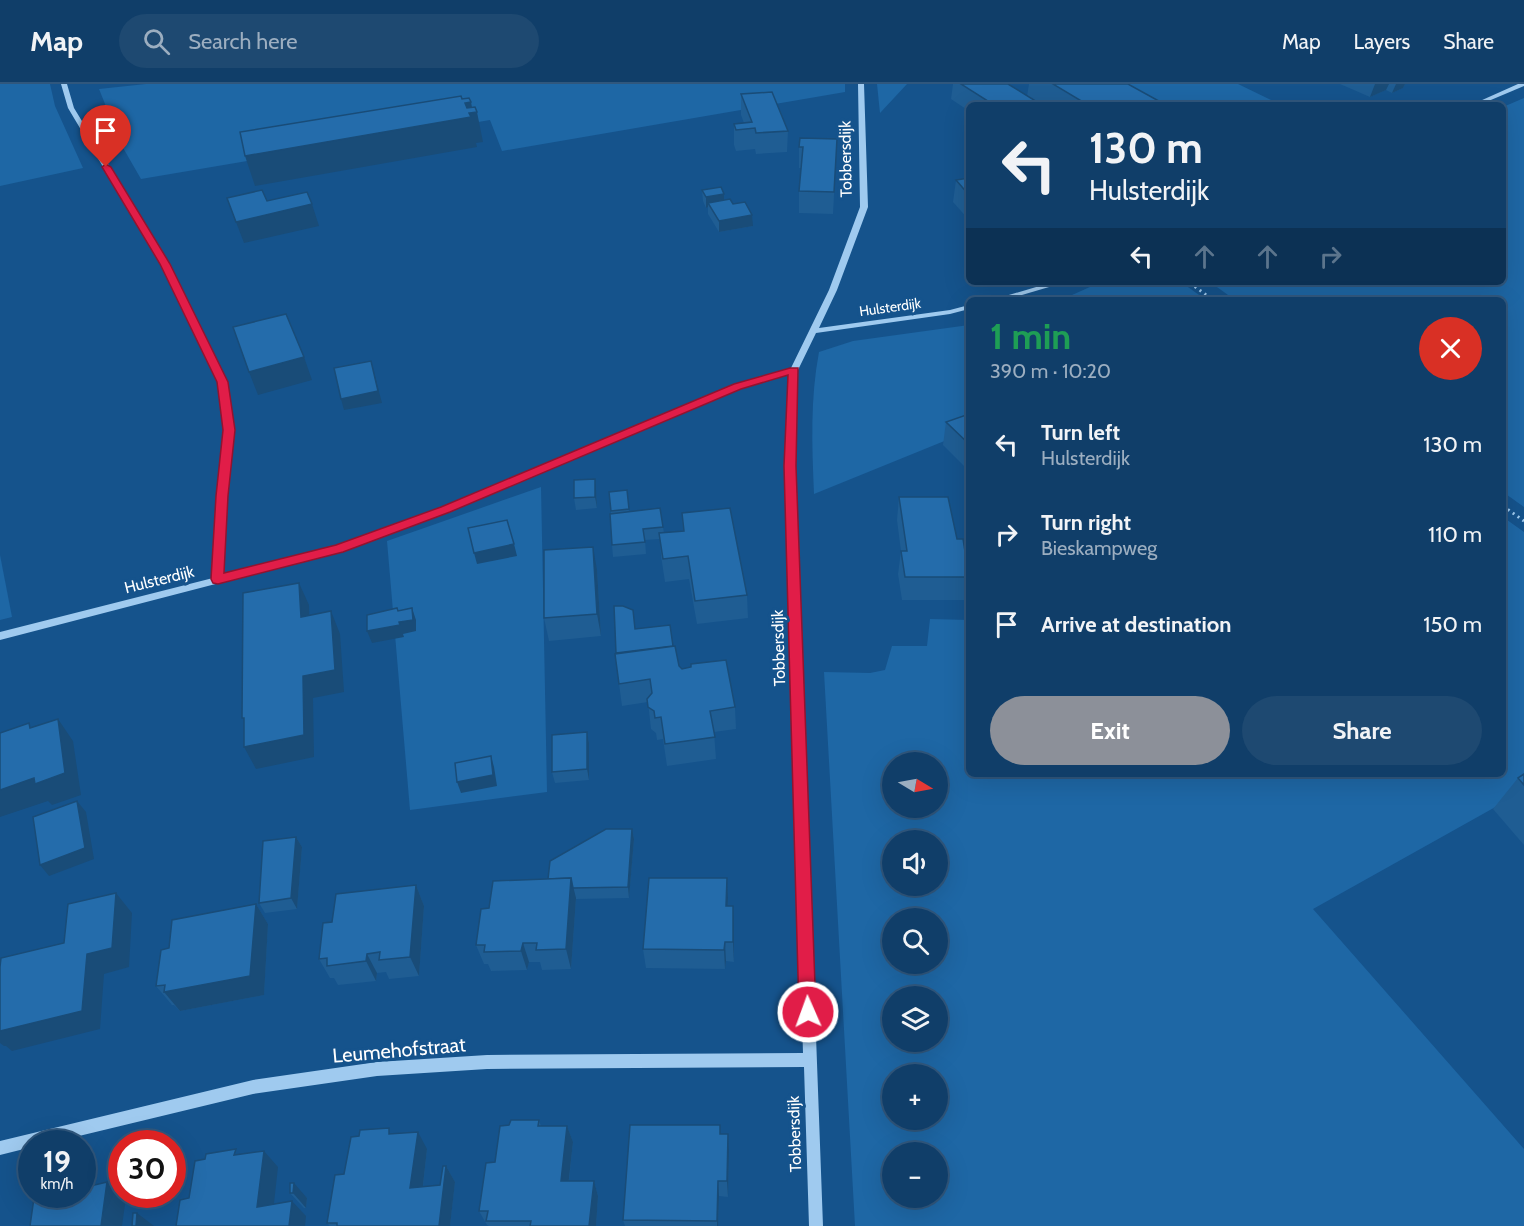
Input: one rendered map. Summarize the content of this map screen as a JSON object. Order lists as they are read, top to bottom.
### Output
{
  "streets": {
    "street": ["Tobbersdijk", "Hulsterdijk", "Leumehofstraat"]
  },
  "crossings": [
    ["Tobbersdijk", "Hulsterdijk"],
    ["Tobbersdijk", "Leumehofstraat"]
  ],
  "north": "right",
  "page": {
    "header": "Map",
    "search": "Search here",
    "nav": ["Map", "Layers", "Share"],
    "turn": ["130 m", "Hulsterdijk"],
    "heading": ["1 min", "390 m · 10:20"],
    "list": [
      {
        "name": "Turn left",
        "note": "Hulsterdijk",
        "value": "130 m"
      },
      {
        "name": "Turn right",
        "note": "Bieskampweg",
        "value": "110 m"
      },
      {
        "name": "Arrive at destination",
        "value": "150 m"
      }
    ],
    "buttons": ["Exit", "Share"],
    "map_buttons": ["+", "−"],
    "speed": "19 km/h",
    "limit": "30"
  }
}
